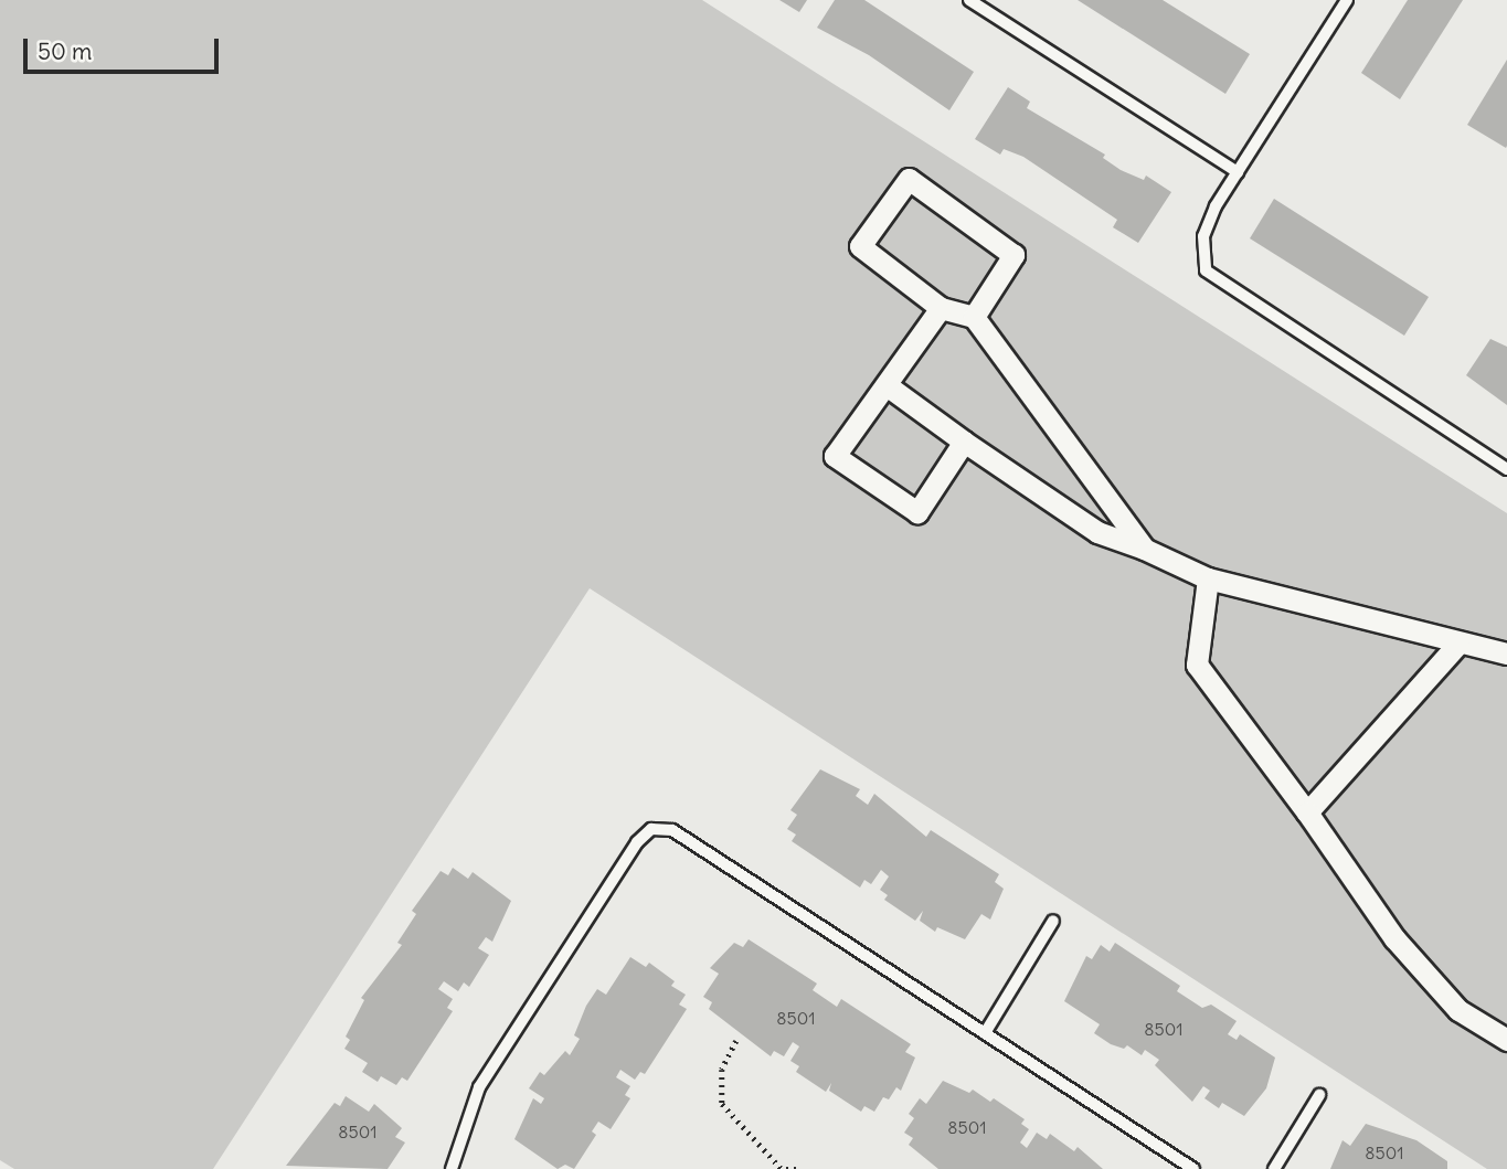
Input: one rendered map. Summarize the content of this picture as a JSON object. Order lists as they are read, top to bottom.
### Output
{
  "house_numbers": [
    "8501",
    "8501",
    "8501",
    "8501",
    "8501"
  ],
  "scale_bar": "50 m"
}
